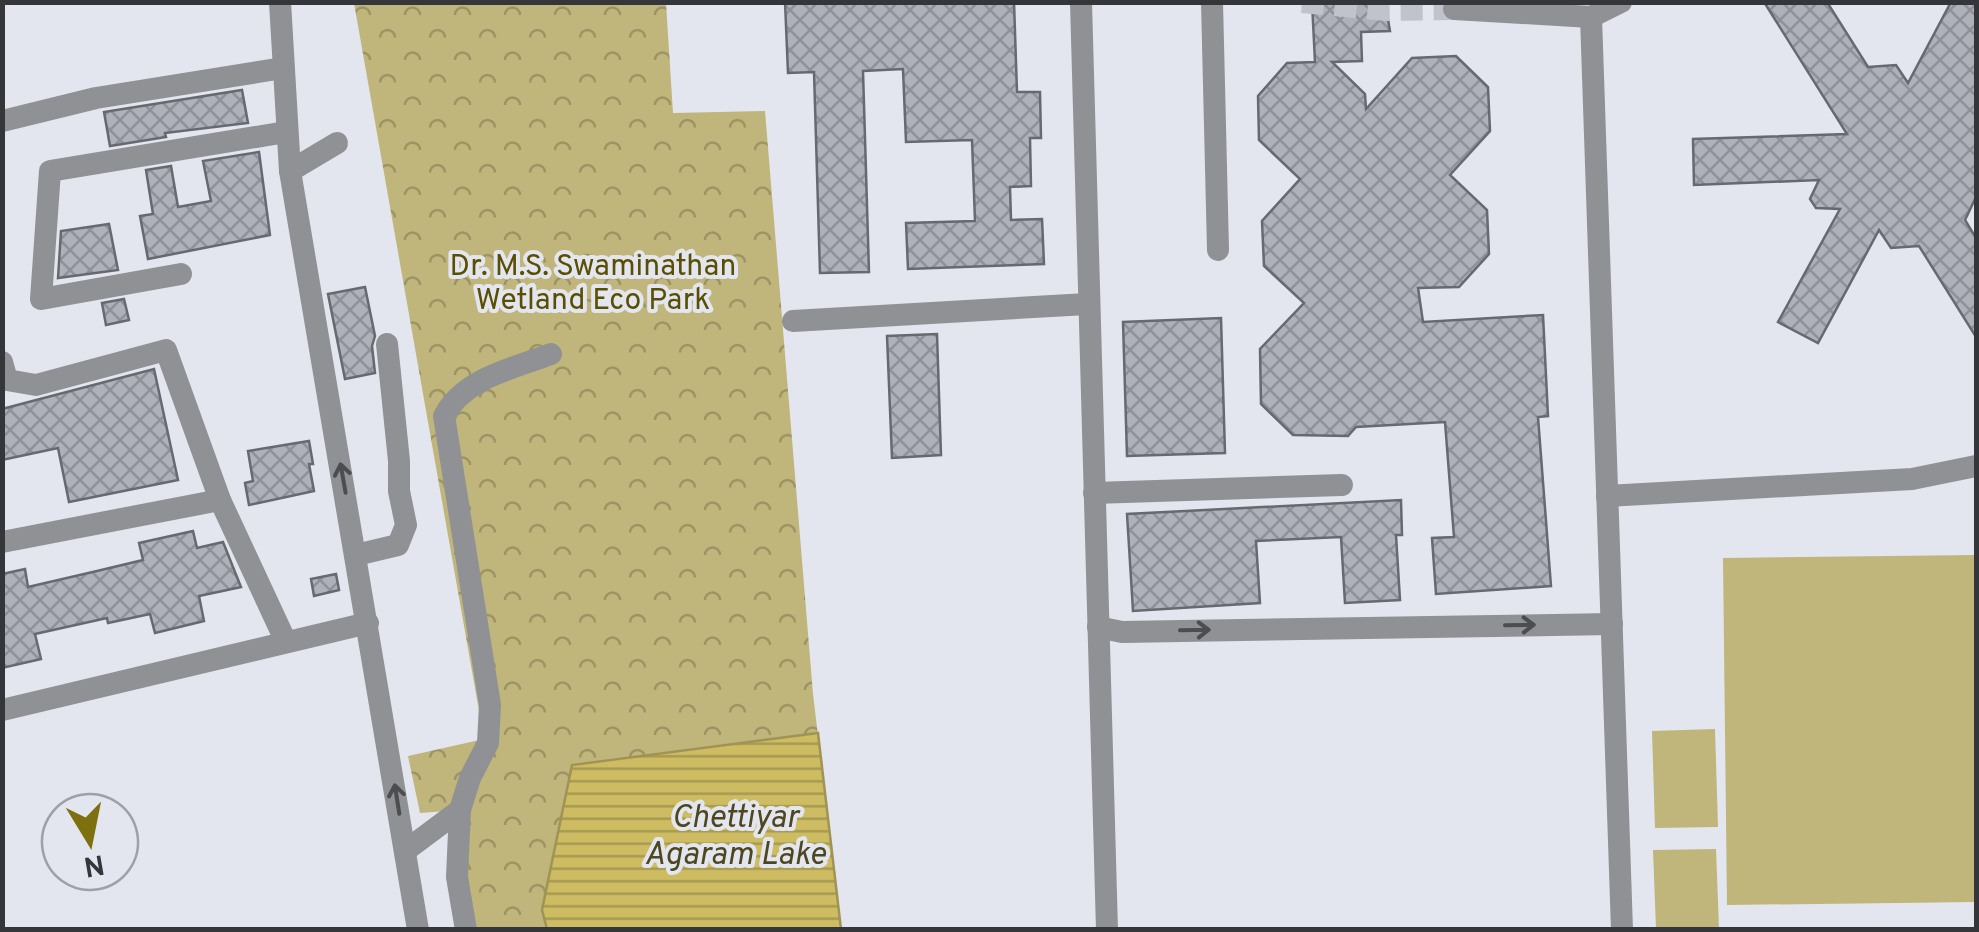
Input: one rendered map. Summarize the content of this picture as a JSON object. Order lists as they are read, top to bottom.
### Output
{
  "water": ["Chettiyar Agaram Lake"],
  "parks": ["Dr. M.S. Swaminathan Wetland Eco Park"],
  "north": "bottom"
}
